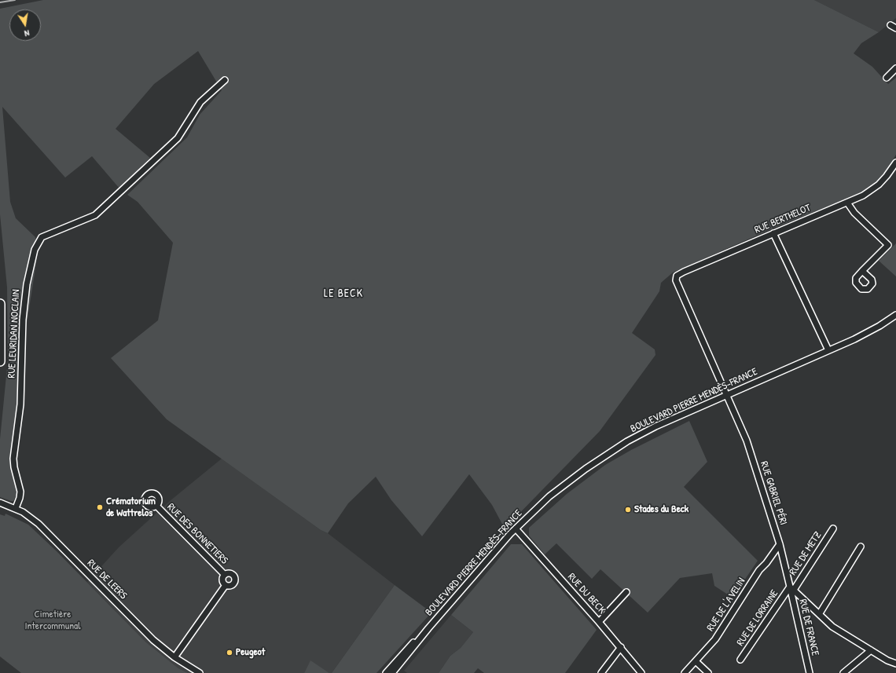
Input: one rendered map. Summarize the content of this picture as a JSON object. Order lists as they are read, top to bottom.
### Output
{
  "streets": {
    "street": [
      "RUE BERTHELOT",
      "RUE LEURIDAN NOCLAIN",
      "BOULEVARD PIERRE MENDÈS-FRANCE",
      "RUE GABRIEL PÉRI",
      "RUE DES BONNETIERS",
      "RUE DE METZ",
      "RUE DE LEERS",
      "RUE DU BECK",
      "RUE DE L'AVELIN",
      "RUE DE LORRAINE",
      "RUE DE FRANCE"
    ]
  },
  "crossings": [
    ["RUE BERTHELOT", "RUE GABRIEL PÉRI"],
    ["RUE LEURIDAN NOCLAIN", "RUE DE LEERS"],
    ["BOULEVARD PIERRE MENDÈS-FRANCE", "RUE GABRIEL PÉRI"],
    ["BOULEVARD PIERRE MENDÈS-FRANCE", "RUE DU BECK"],
    ["RUE GABRIEL PÉRI", "RUE DE METZ"],
    ["RUE GABRIEL PÉRI", "RUE DE L'AVELIN"],
    ["RUE GABRIEL PÉRI", "RUE DE LORRAINE"],
    ["RUE GABRIEL PÉRI", "RUE DE FRANCE"],
    ["RUE DE METZ", "RUE DE LORRAINE"],
    ["RUE DE METZ", "RUE DE FRANCE"],
    ["RUE DE LORRAINE", "RUE DE FRANCE"]
  ],
  "districts": ["LE BECK"],
  "parks": ["Cimetière Intercommunal"],
  "places": ["Crématorium de Wattrelos", "Stades du Beck", "Peugeot"],
  "north": "bottom"
}
